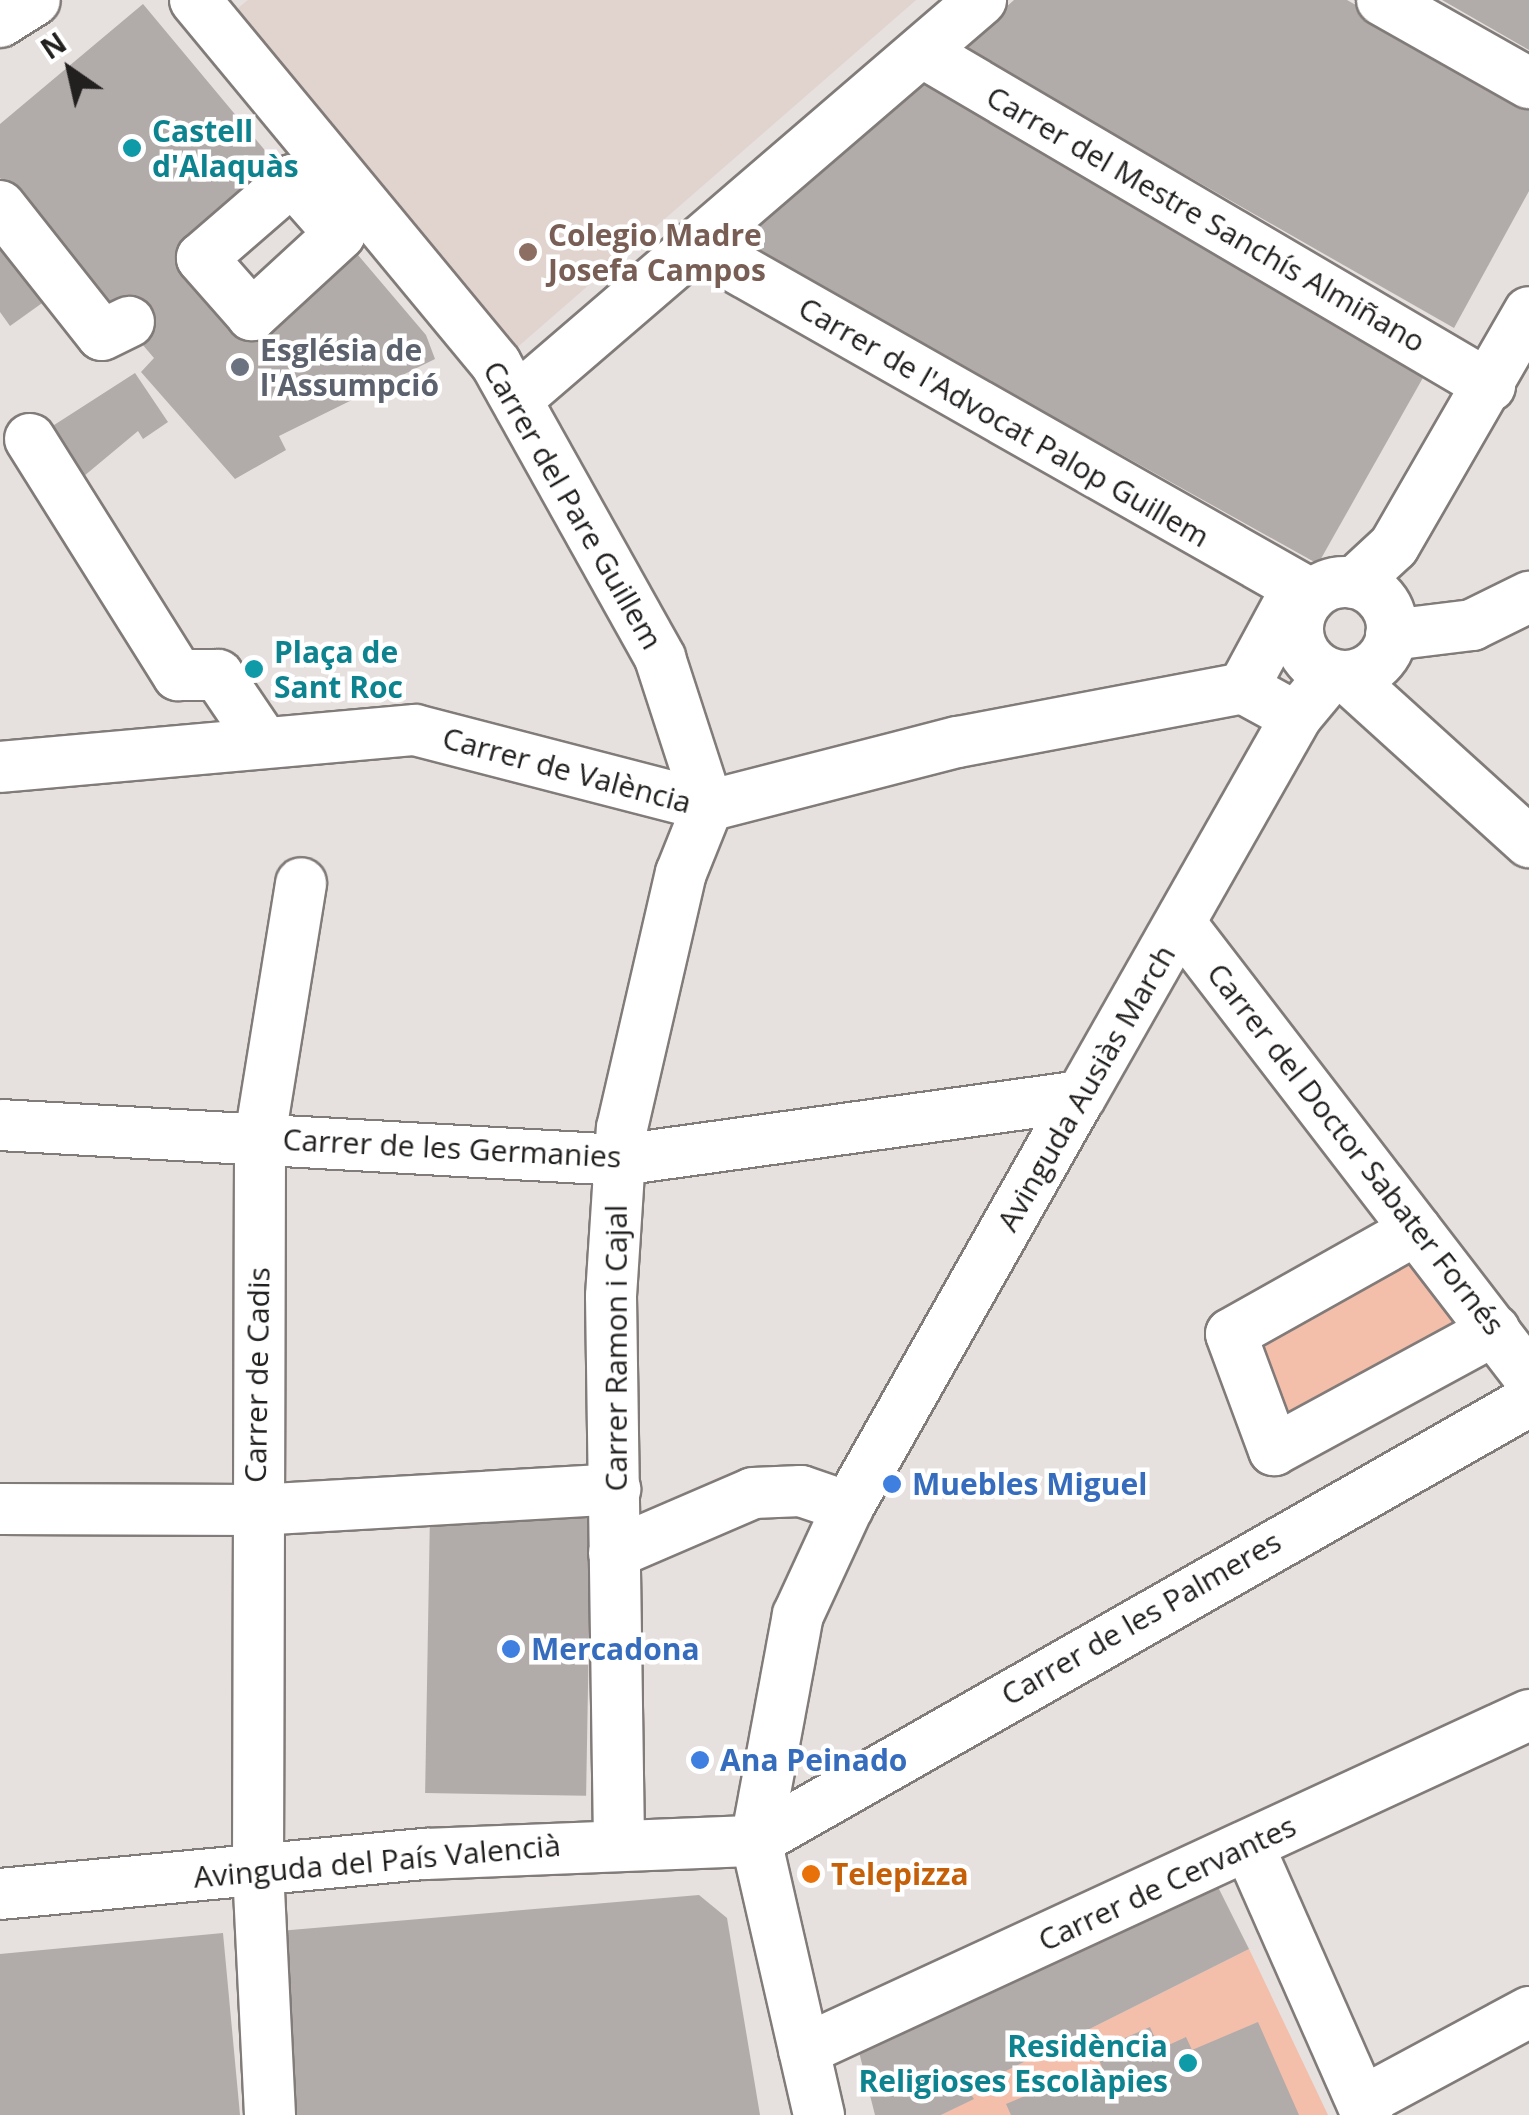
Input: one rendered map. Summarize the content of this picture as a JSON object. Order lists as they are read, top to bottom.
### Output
{
  "streets": {
    "street": [
      "Carrer del Mestre Sanchís Almiñano",
      "Carrer de l'Advocat Palop Guillem",
      "Carrer del Pare Guillem",
      "Carrer de València",
      "Avinguda Ausiàs March",
      "Carrer de les Germanies",
      "Carrer del Doctor Sabater Fornés",
      "Carrer Ramon i Cajal",
      "Carrer de Cadis",
      "Carrer de les Palmeres",
      "Avinguda del País Valencià",
      "Carrer de Cervantes"
    ]
  },
  "crossings": [
    ["Carrer de l'Advocat Palop Guillem", "Avinguda Ausiàs March"],
    ["Carrer del Pare Guillem", "Carrer de València"],
    ["Carrer del Pare Guillem", "Carrer Ramon i Cajal"],
    ["Carrer de València", "Carrer Ramon i Cajal"],
    ["Avinguda Ausiàs March", "Carrer de les Germanies"],
    ["Avinguda Ausiàs March", "Carrer del Doctor Sabater Fornés"],
    ["Avinguda Ausiàs March", "Carrer de les Palmeres"],
    ["Avinguda Ausiàs March", "Avinguda del País Valencià"],
    ["Avinguda Ausiàs March", "Carrer de Cervantes"],
    ["Carrer de les Germanies", "Carrer Ramon i Cajal"],
    ["Carrer de les Germanies", "Carrer de Cadis"],
    ["Carrer Ramon i Cajal", "Avinguda del País Valencià"],
    ["Carrer de Cadis", "Avinguda del País Valencià"],
    ["Carrer de les Palmeres", "Avinguda del País Valencià"]
  ],
  "places": [
    "Castell d'Alaquàs",
    "Colegio Madre Josefa Campos",
    "Església de l'Assumpció",
    "Plaça de Sant Roc",
    "Muebles Miguel",
    "Mercadona",
    "Ana Peinado",
    "Telepizza",
    "Residència Religioses Escolàpies"
  ],
  "north": "top left"
}
